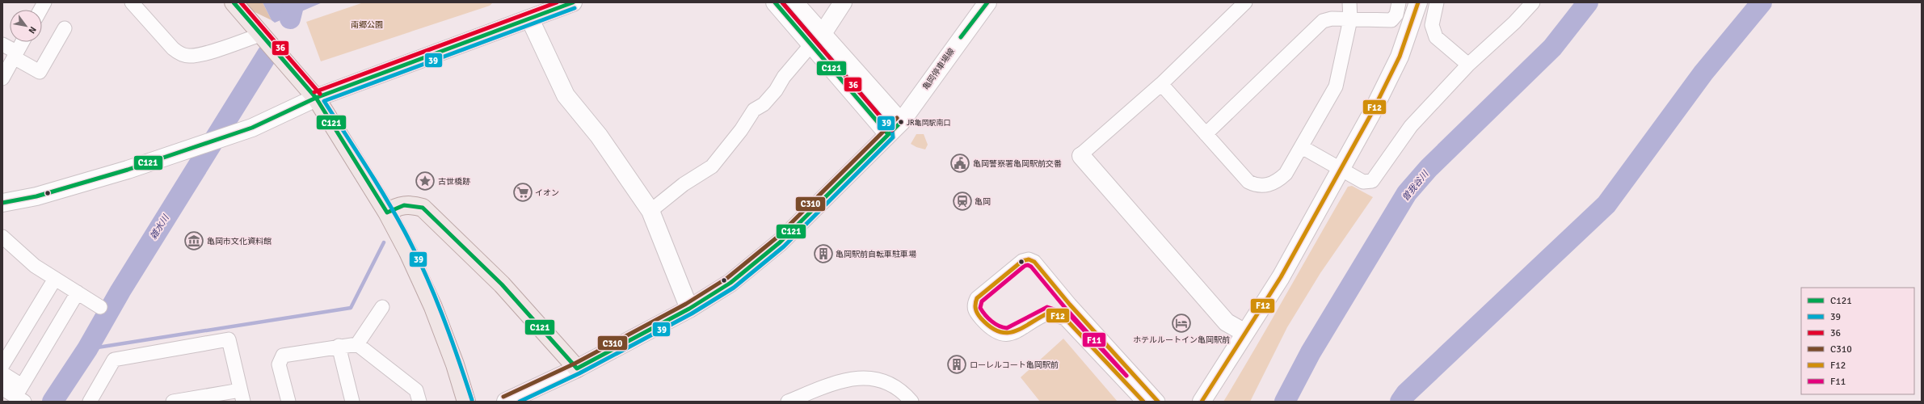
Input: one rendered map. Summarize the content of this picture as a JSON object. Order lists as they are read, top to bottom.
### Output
{
  "streets": {
    "street": ["亀岡停車場線"]
  },
  "water": ["曽我谷川", "雑水川"],
  "parks": ["南郷公園"],
  "places": {
    "other": ["JR亀岡駅南口"],
    "public building": ["亀岡警察署亀岡駅前交番"],
    "place": ["古世橋跡"],
    "supermarket": ["イオン"],
    "station": ["亀岡"],
    "museum": ["亀岡市文化資料館"],
    "building": ["亀岡駅前自転車駐車場", "ローレルコート亀岡駅前"],
    "hotel": ["ホテルルートイン亀岡駅前"]
  },
  "lines": [
    "transit line C121",
    "transit line 39",
    "transit line 36",
    "transit line F12",
    "transit line C310",
    "transit line F11"
  ],
  "legend": [
    "C121",
    "39",
    "36",
    "C310",
    "F12",
    "F11"
  ],
  "north": "bottom right"
}
